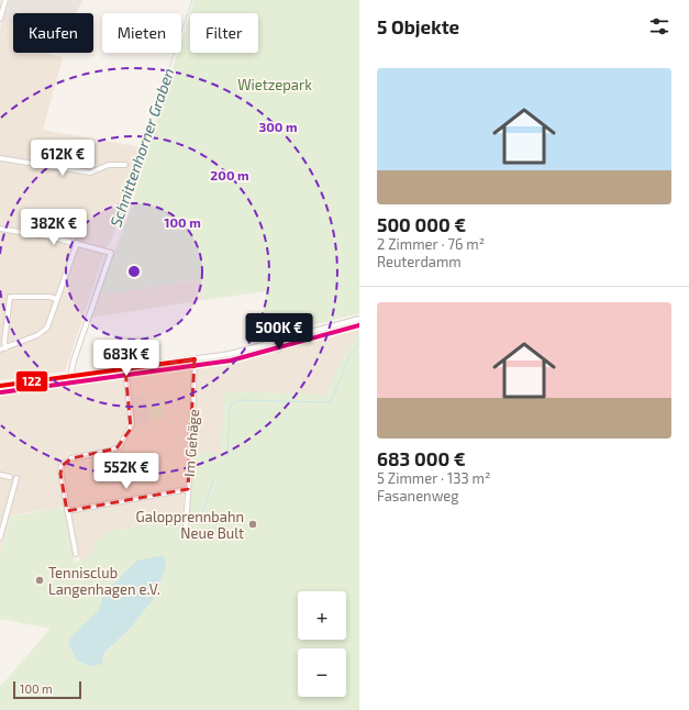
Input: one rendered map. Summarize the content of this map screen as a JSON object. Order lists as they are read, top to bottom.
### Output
{
  "streets": {
    "street": ["Im Gehäge"]
  },
  "water": ["Schnittenhorner Graben"],
  "parks": ["Wietzepark"],
  "places": ["Galopprennbahn Neue Bult", "Tennisclub Langenhagen e.V."],
  "lines": ["transit line 122"],
  "scale_bar": "100 m",
  "page": {
    "heading": "5 Objekte",
    "chip": ["Kaufen", "Mieten", "Filter"],
    "list": [
      {
        "name": "500 000 €",
        "note": "2 Zimmer · 76 m² · Reuterdamm"
      },
      {
        "name": "683 000 €",
        "note": "5 Zimmer · 133 m² · Fasanenweg"
      }
    ],
    "price": [
      "612K €",
      "382K €",
      "500K €",
      "683K €",
      "552K €"
    ],
    "map_buttons": ["+", "−"],
    "scale": "100 m"
  },
  "rings": ["300 m", "200 m", "100 m"]
}
